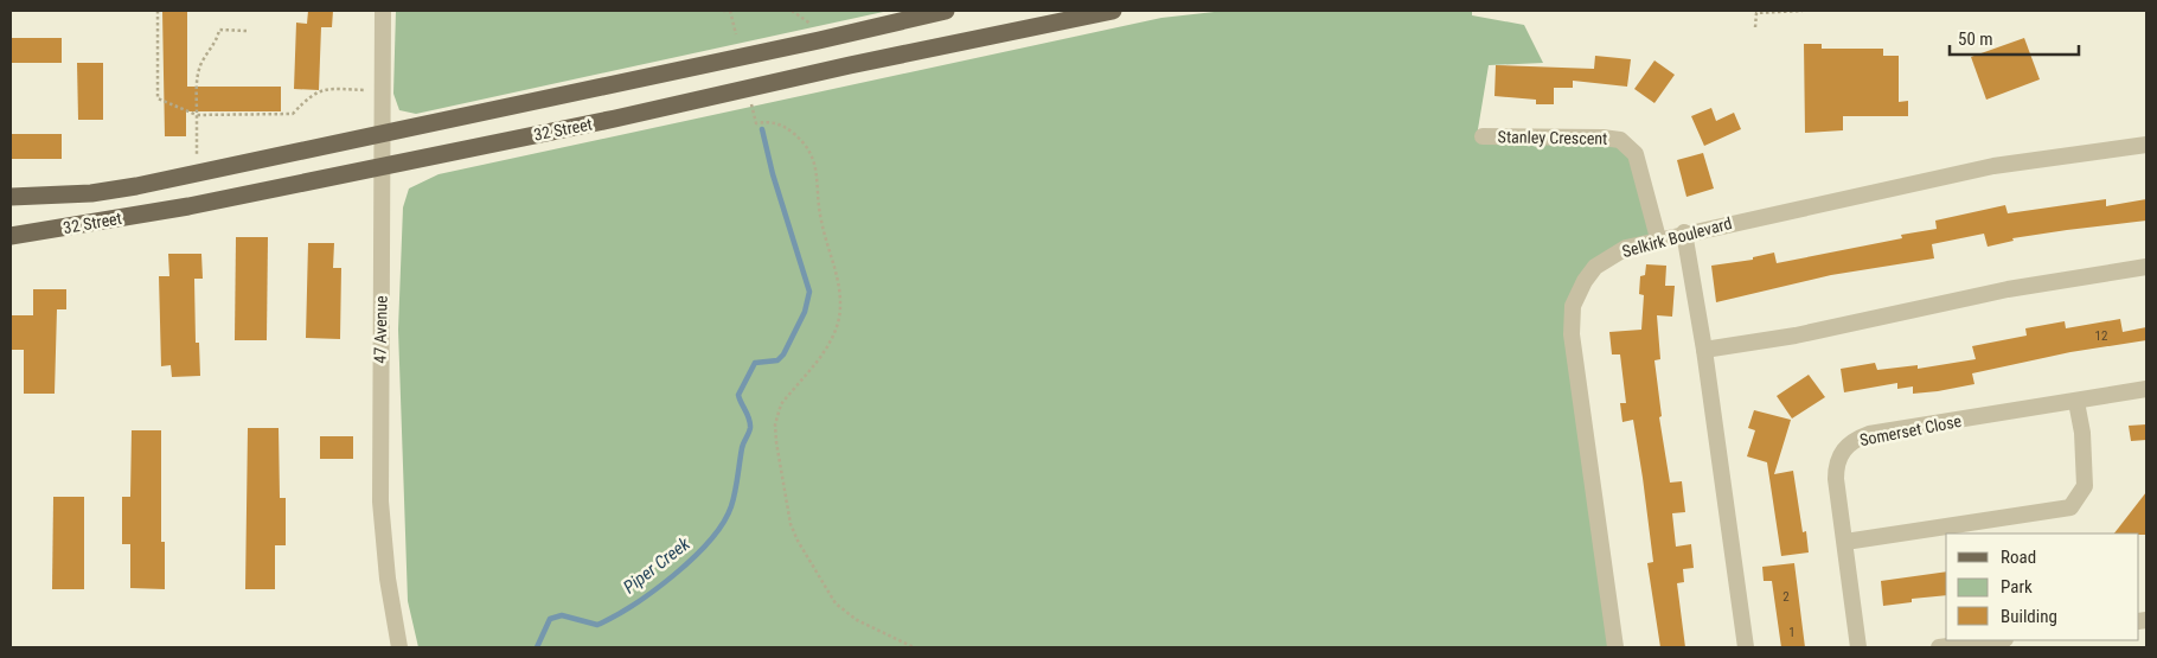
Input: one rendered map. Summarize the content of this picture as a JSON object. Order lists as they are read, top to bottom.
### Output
{
  "streets": {
    "main road": ["32 Street"],
    "street": [
      "Stanley Crescent",
      "Selkirk Boulevard",
      "47 Avenue",
      "Somerset Close"
    ]
  },
  "crossings": [
    ["32 Street", "47 Avenue"],
    ["Stanley Crescent", "Selkirk Boulevard"]
  ],
  "water": ["Piper Creek"],
  "house_numbers": ["12", "2", "1"],
  "legend": ["Road", "Park", "Building"],
  "scale_bar": "50 m"
}
